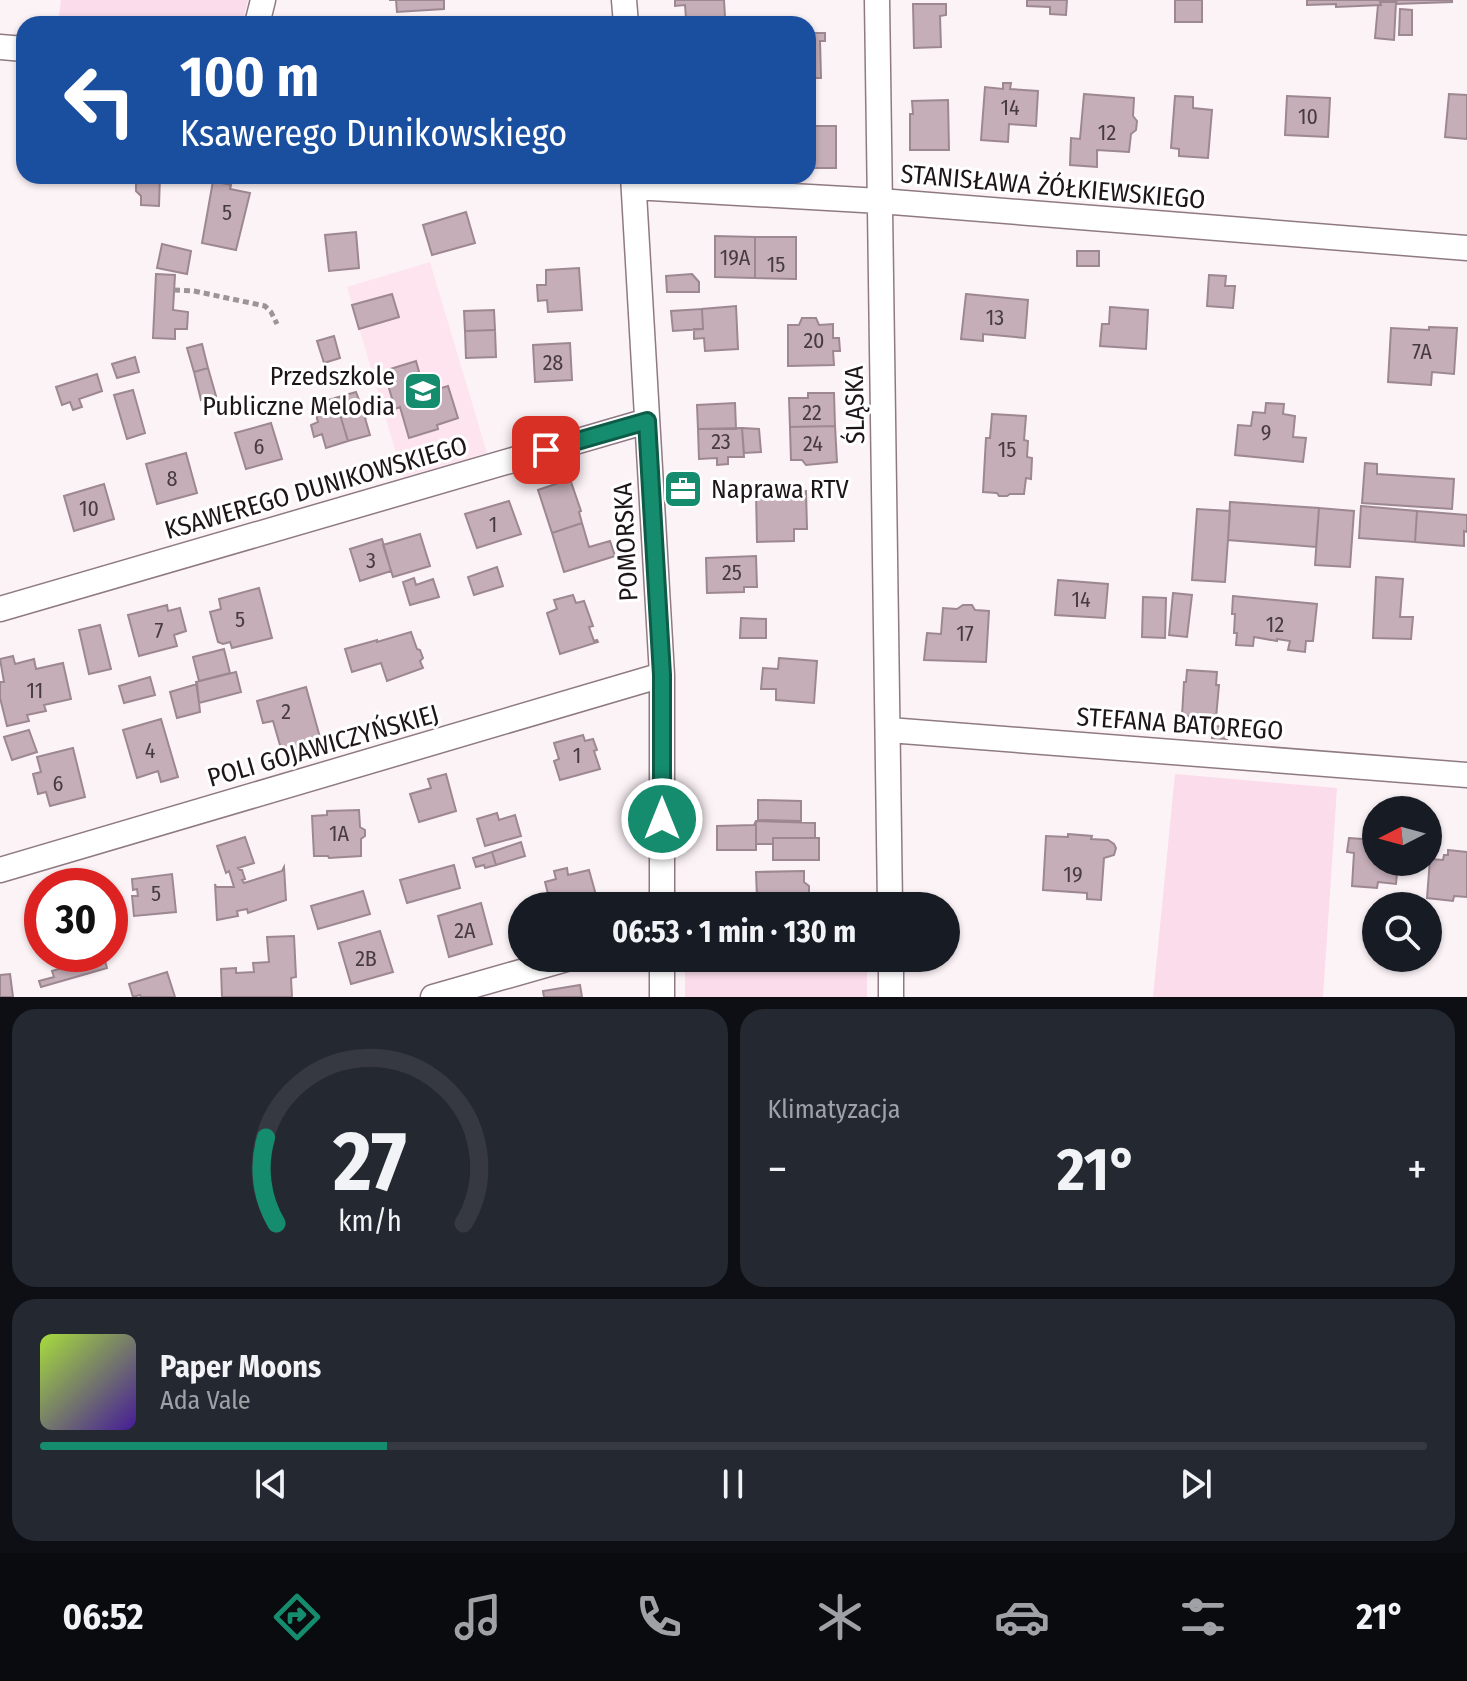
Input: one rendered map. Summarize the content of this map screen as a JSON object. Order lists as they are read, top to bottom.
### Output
{
  "streets": {
    "street": [
      "STANISŁAWA ŻÓŁKIEWSKIEGO",
      "ŚLĄSKA",
      "KSAWEREGO DUNIKOWSKIEGO",
      "POMORSKA",
      "STEFANA BATOREGO",
      "POLI GOJAWICZYŃSKIEJ"
    ]
  },
  "crossings": [
    ["STANISŁAWA ŻÓŁKIEWSKIEGO", "ŚLĄSKA"],
    ["ŚLĄSKA", "STEFANA BATOREGO"],
    ["KSAWEREGO DUNIKOWSKIEGO", "POMORSKA"],
    ["POMORSKA", "POLI GOJAWICZYŃSKIEJ"]
  ],
  "places": {
    "school or university": ["Przedszkole Publiczne Melodia"],
    "office": ["Naprawa RTV"]
  },
  "house_numbers": [
    "14",
    "10",
    "12",
    "5",
    "19A",
    "15",
    "13",
    "20",
    "7A",
    "28",
    "22",
    "9",
    "23",
    "24",
    "6",
    "15",
    "8",
    "10",
    "1",
    "3",
    "25",
    "14",
    "5",
    "12",
    "7",
    "17",
    "11",
    "2",
    "4",
    "1",
    "6",
    "1A",
    "19",
    "5",
    "2A",
    "2B"
  ],
  "north": "left",
  "page": {
    "turn": ["100 m", "Ksawerego Dunikowskiego"],
    "limit": "30",
    "trip": "06:53 · 1 min · 130 m",
    "tile": "Klimatyzacja",
    "heat": ["−", "21°", "+"],
    "song": ["Paper Moons", "Ada Vale"],
    "tabs": ["06:52", "21°"],
    "gauge": ["27", "km/h"]
  }
}
